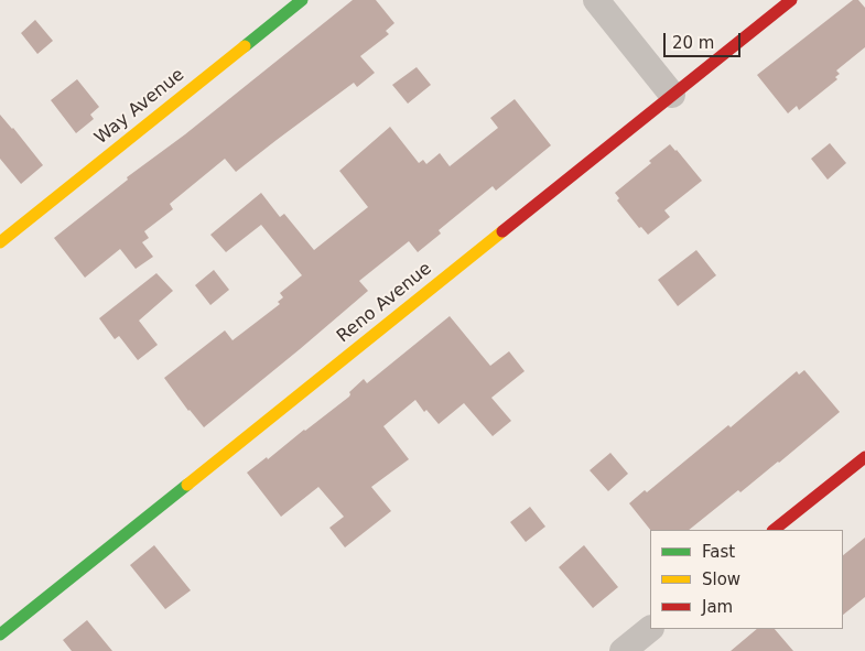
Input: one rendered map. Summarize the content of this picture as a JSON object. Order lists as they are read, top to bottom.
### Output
{
  "streets": {
    "street": ["Way Avenue", "Reno Avenue"]
  },
  "legend": ["Fast", "Slow", "Jam"],
  "scale_bar": "20 m"
}
